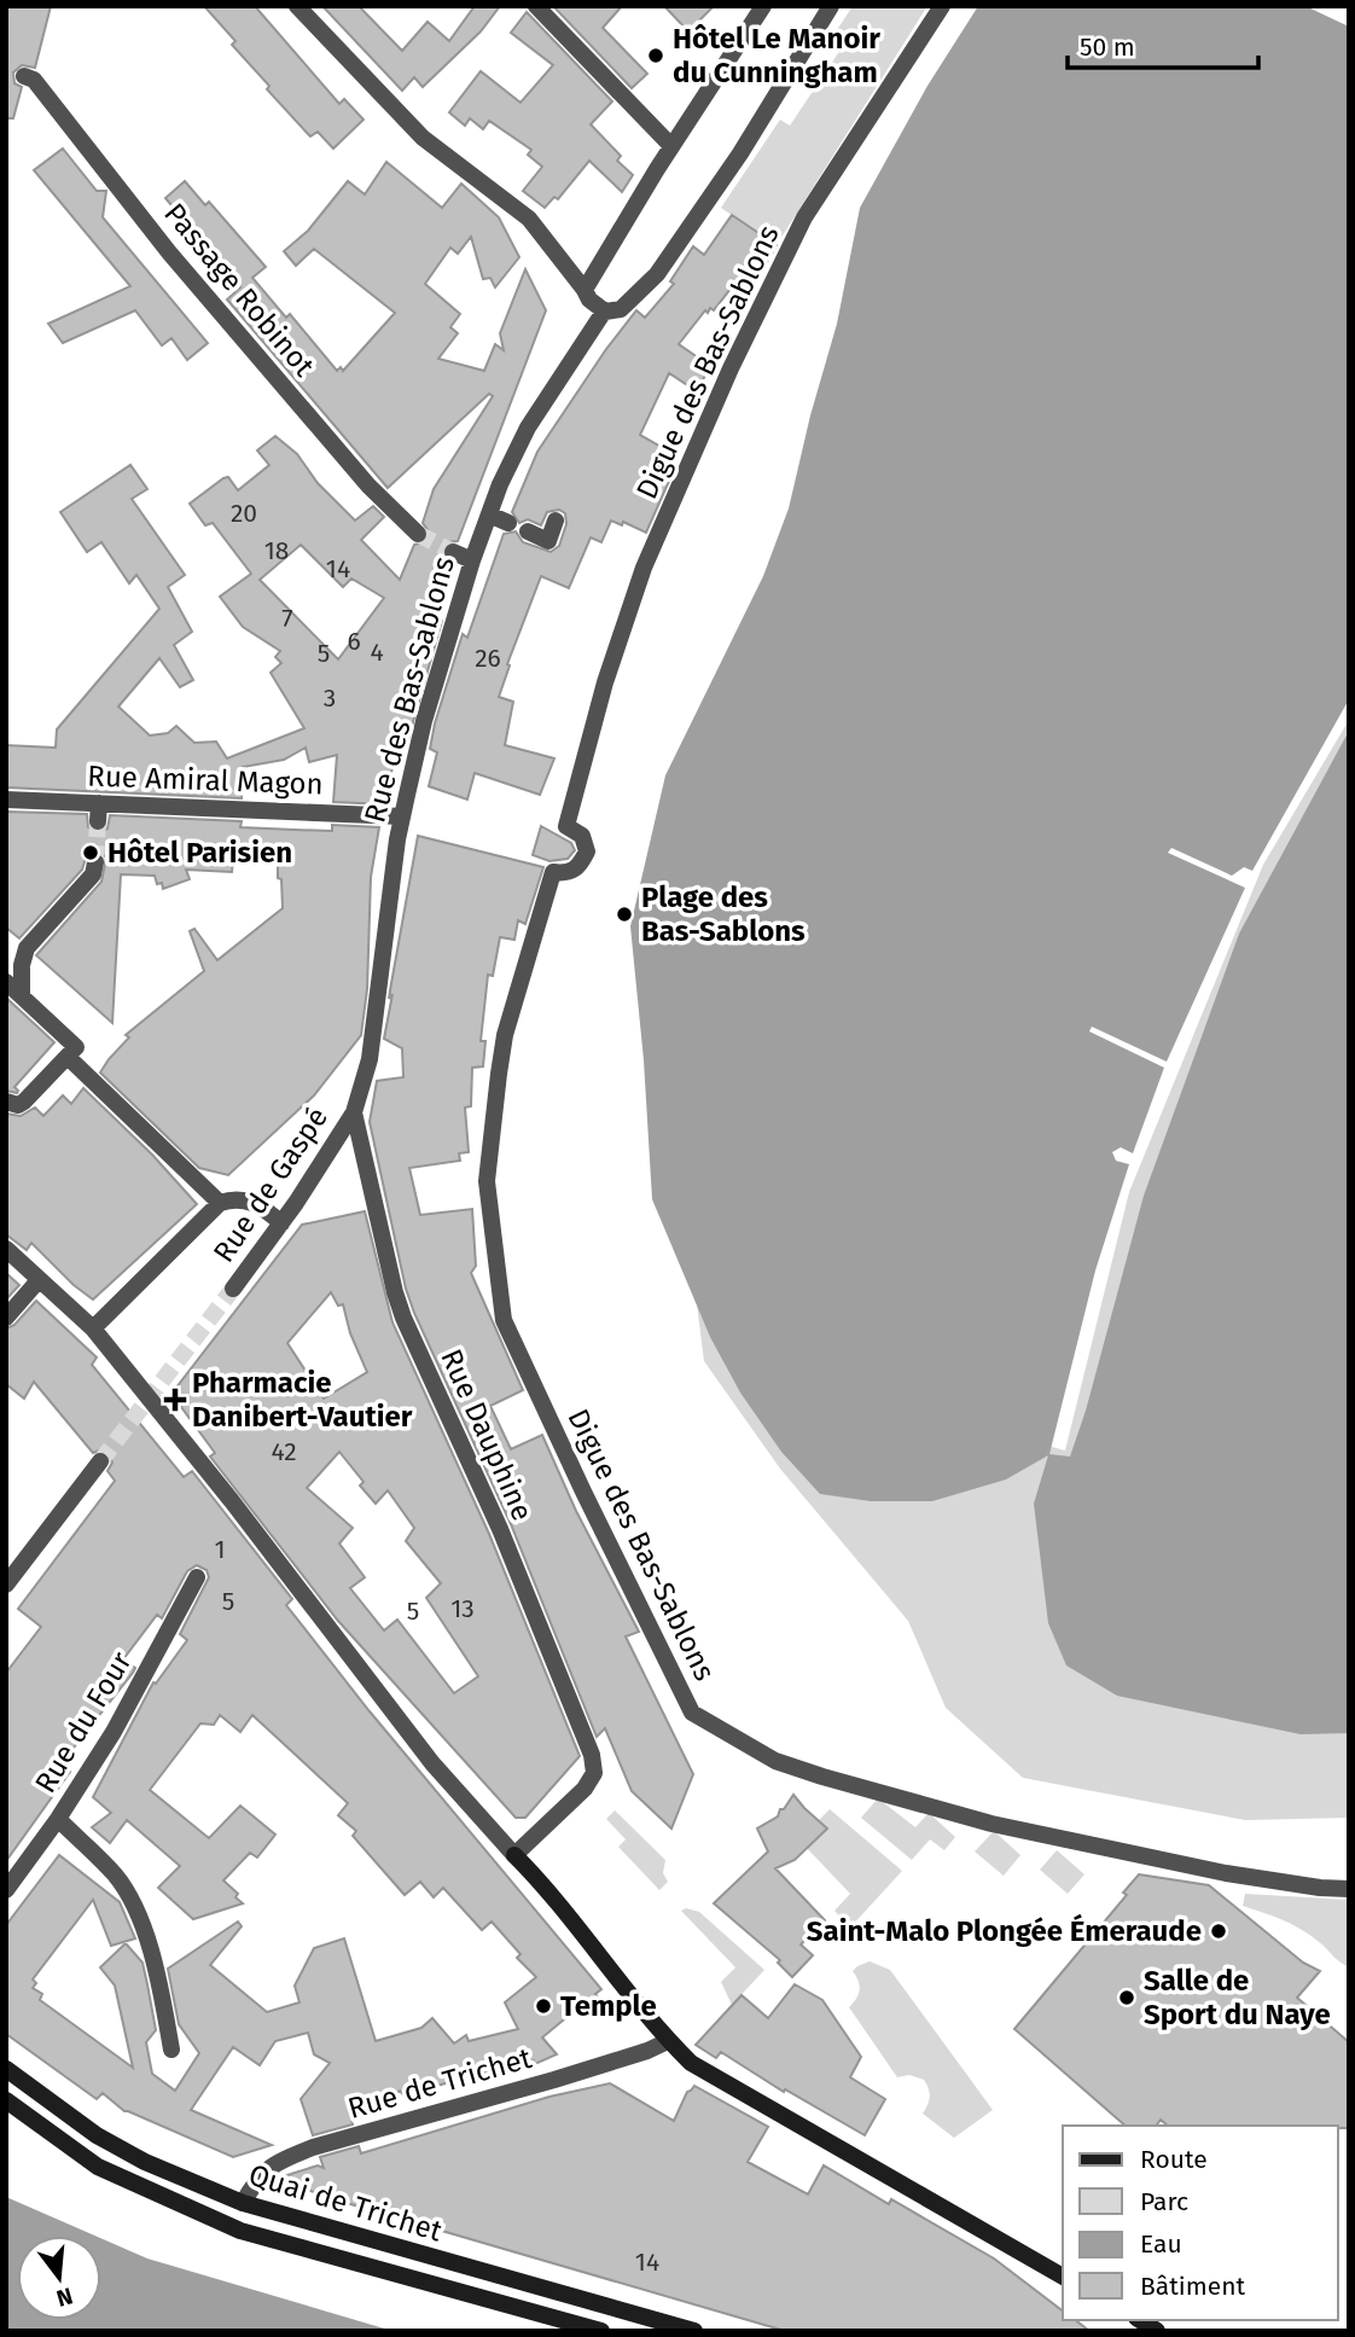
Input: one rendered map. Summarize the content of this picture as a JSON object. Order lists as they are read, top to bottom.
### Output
{
  "streets": {
    "main road": ["Quai de Trichet"],
    "street": [
      "Passage Robinot",
      "Digue des Bas-Sablons",
      "Rue des Bas-Sablons",
      "Rue Amiral Magon",
      "Rue de Gaspé",
      "Rue Dauphine",
      "Rue du Four",
      "Rue de Trichet"
    ]
  },
  "crossings": [
    ["Rue des Bas-Sablons", "Rue Amiral Magon"],
    ["Rue des Bas-Sablons", "Rue de Gaspé"],
    ["Rue des Bas-Sablons", "Rue Dauphine"],
    ["Rue de Gaspé", "Rue Dauphine"],
    ["Rue de Trichet", "Quai de Trichet"]
  ],
  "places": {
    "other": [
      "Hôtel Le Manoir du Cunningham",
      "Hôtel Parisien",
      "Plage des Bas-Sablons",
      "Saint-Malo Plongée Émeraude",
      "Salle de Sport du Naye",
      "Temple"
    ],
    "health": ["Pharmacie Danibert-Vautier"]
  },
  "house_numbers": [
    "20",
    "18",
    "14",
    "7",
    "6",
    "4",
    "5",
    "26",
    "3",
    "42",
    "1",
    "5",
    "13",
    "5",
    "14"
  ],
  "legend": [
    "Route",
    "Parc",
    "Eau",
    "Bâtiment"
  ],
  "scale_bar": "50 m",
  "north": "bottom"
}
